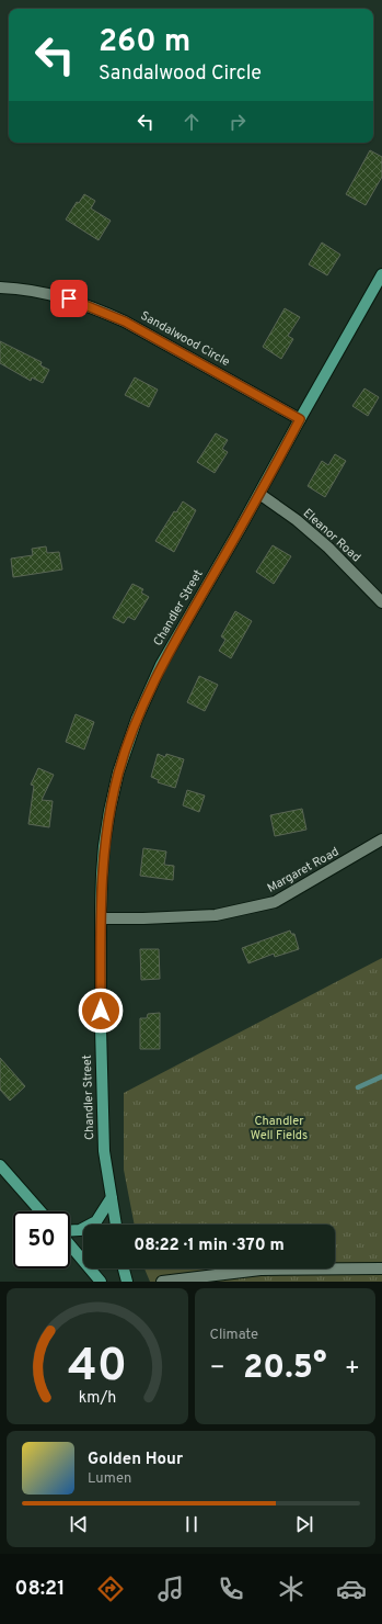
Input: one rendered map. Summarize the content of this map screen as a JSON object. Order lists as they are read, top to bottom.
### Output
{
  "streets": {
    "main road": ["Chandler Street"],
    "street": ["Sandalwood Circle", "Eleanor Road", "Margaret Road"]
  },
  "crossings": [
    ["Sandalwood Circle", "Chandler Street"],
    ["Eleanor Road", "Chandler Street"],
    ["Chandler Street", "Margaret Road"]
  ],
  "parks": ["Chandler Well Fields"],
  "page": {
    "turn": ["260 m", "Sandalwood Circle"],
    "limit": "50",
    "trip": "08:22 · 1 min · 370 m",
    "tile": "Climate",
    "heat": ["−", "20.5°", "+"],
    "song": ["Golden Hour", "Lumen"],
    "tabs": "08:21",
    "gauge": ["40", "km/h"]
  }
}
